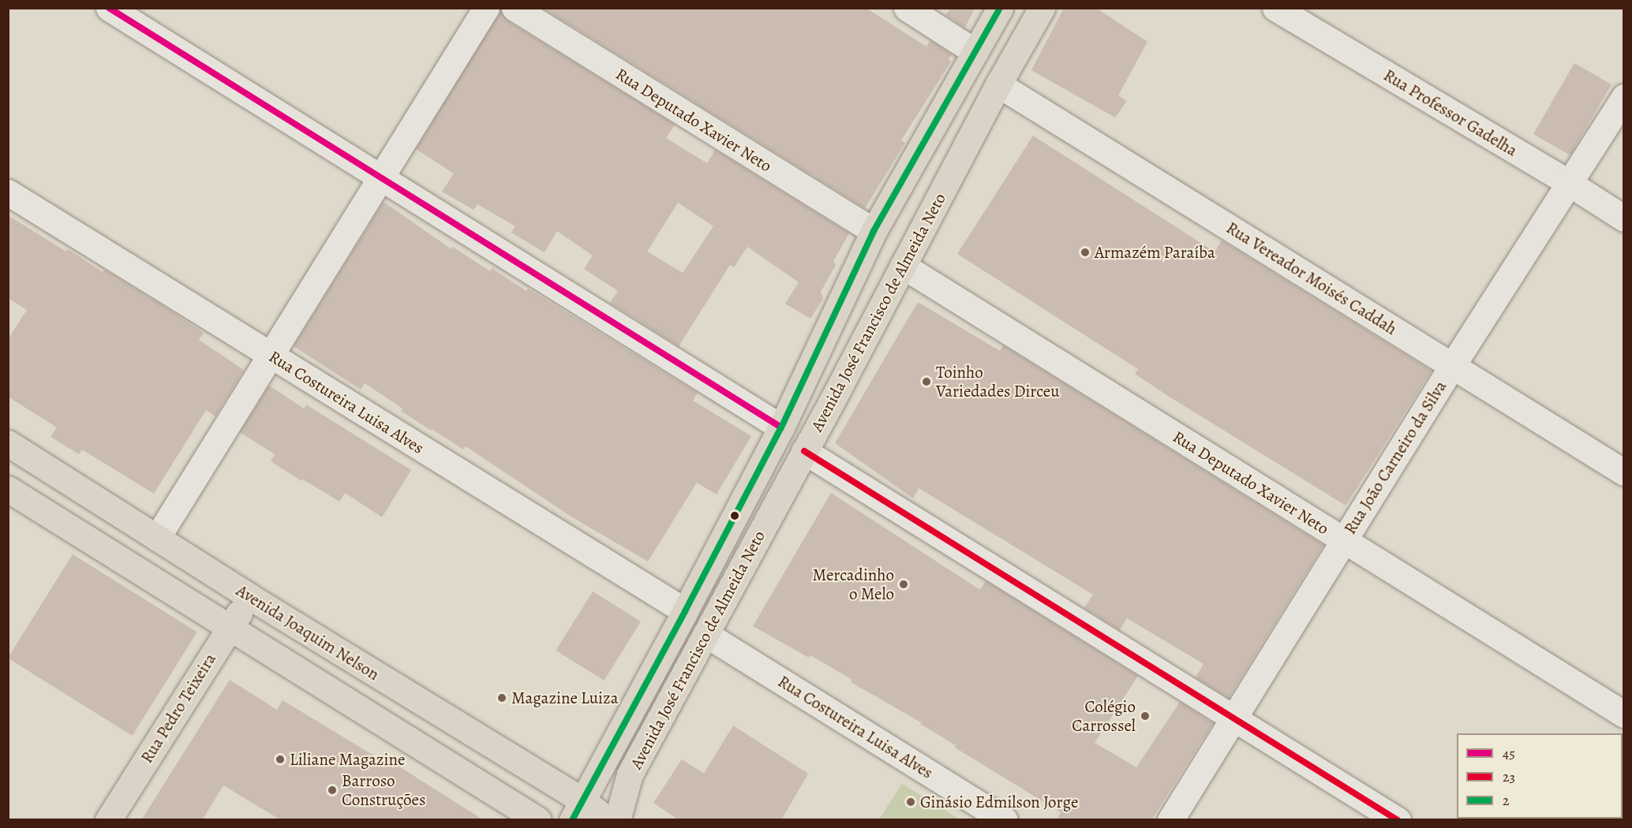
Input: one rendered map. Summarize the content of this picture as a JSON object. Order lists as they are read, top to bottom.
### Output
{
  "streets": {
    "main road": ["Avenida José Francisco de Almeida Neto", "Avenida Joaquim Nelson", "Rua Pedro Teixeira"],
    "street": [
      "Rua Professor Gadelha",
      "Rua Deputado Xavier Neto",
      "Rua Vereador Moisés Caddah",
      "Rua Costureira Luisa Alves",
      "Rua João Carneiro da Silva"
    ]
  },
  "crossings": [
    ["Rua Professor Gadelha", "Rua João Carneiro da Silva"],
    ["Rua Deputado Xavier Neto", "Avenida José Francisco de Almeida Neto"],
    ["Rua Deputado Xavier Neto", "Rua João Carneiro da Silva"],
    ["Rua Vereador Moisés Caddah", "Avenida José Francisco de Almeida Neto"],
    ["Rua Vereador Moisés Caddah", "Rua João Carneiro da Silva"],
    ["Avenida José Francisco de Almeida Neto", "Rua Costureira Luisa Alves"],
    ["Avenida José Francisco de Almeida Neto", "Avenida Joaquim Nelson"],
    ["Avenida Joaquim Nelson", "Rua Pedro Teixeira"]
  ],
  "places": [
    "Armazém Paraíba",
    "Toinho Variedades Dirceu",
    "Mercadinho o Melo",
    "Magazine Luiza",
    "Colégio Carrossel",
    "Liliane Magazine",
    "Barroso Construções",
    "Ginásio Edmilson Jorge"
  ],
  "lines": ["transit line 45", "transit line 2", "transit line 23"],
  "legend": ["45", "23", "2"]
}
